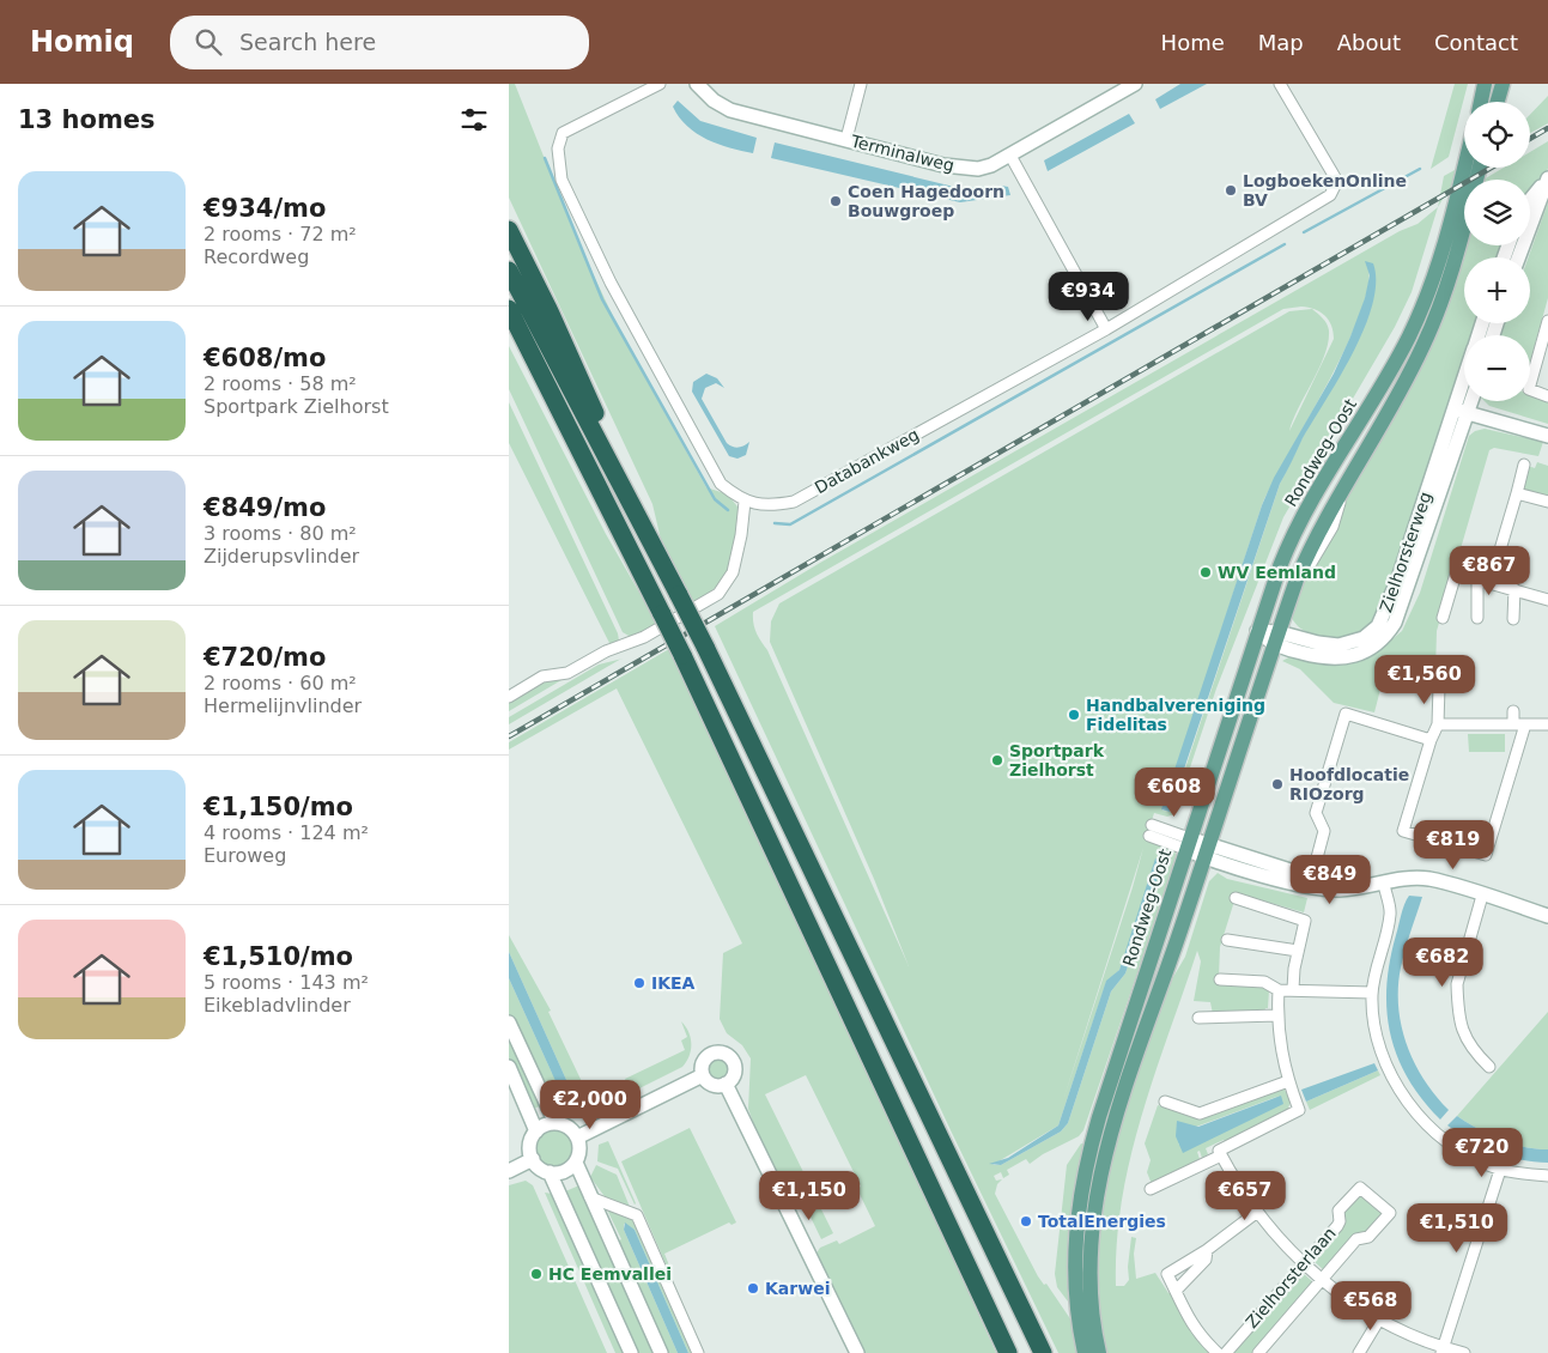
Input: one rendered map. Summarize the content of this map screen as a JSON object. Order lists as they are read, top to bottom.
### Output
{
  "streets": {
    "main road": ["Rondweg-Oost"],
    "street": [
      "Terminalweg",
      "Databankweg",
      "Zielhorsterweg",
      "Zielhorsterlaan"
    ]
  },
  "crossings": [
    ["Rondweg-Oost", "Zielhorsterweg"]
  ],
  "places": [
    "LogboekenOnline BV",
    "Coen Hagedoorn Bouwgroep",
    "WV Eemland",
    "Handbalvereniging Fidelitas",
    "Sportpark Zielhorst",
    "Hoofdlocatie RIOzorg",
    "IKEA",
    "TotalEnergies",
    "HC Eemvallei",
    "Karwei"
  ],
  "page": {
    "header": "Homiq",
    "search": "Search here",
    "nav": [
      "Home",
      "Map",
      "About",
      "Contact"
    ],
    "heading": "13 homes",
    "map_buttons": ["+", "−"],
    "list": [
      {
        "name": "€934/mo",
        "note": "2 rooms · 72 m² · Recordweg"
      },
      {
        "name": "€608/mo",
        "note": "2 rooms · 58 m² · Sportpark Zielhorst"
      },
      {
        "name": "€849/mo",
        "note": "3 rooms · 80 m² · Zijderupsvlinder"
      },
      {
        "name": "€720/mo",
        "note": "2 rooms · 60 m² · Hermelijnvlinder"
      },
      {
        "name": "€1,150/mo",
        "note": "4 rooms · 124 m² · Euroweg"
      },
      {
        "name": "€1,510/mo",
        "note": "5 rooms · 143 m² · Eikebladvlinder"
      }
    ],
    "price": [
      "€934",
      "€867",
      "€1,560",
      "€608",
      "€819",
      "€849",
      "€682",
      "€2,000",
      "€720",
      "€1,150",
      "€657",
      "€1,510",
      "€568"
    ]
  }
}
